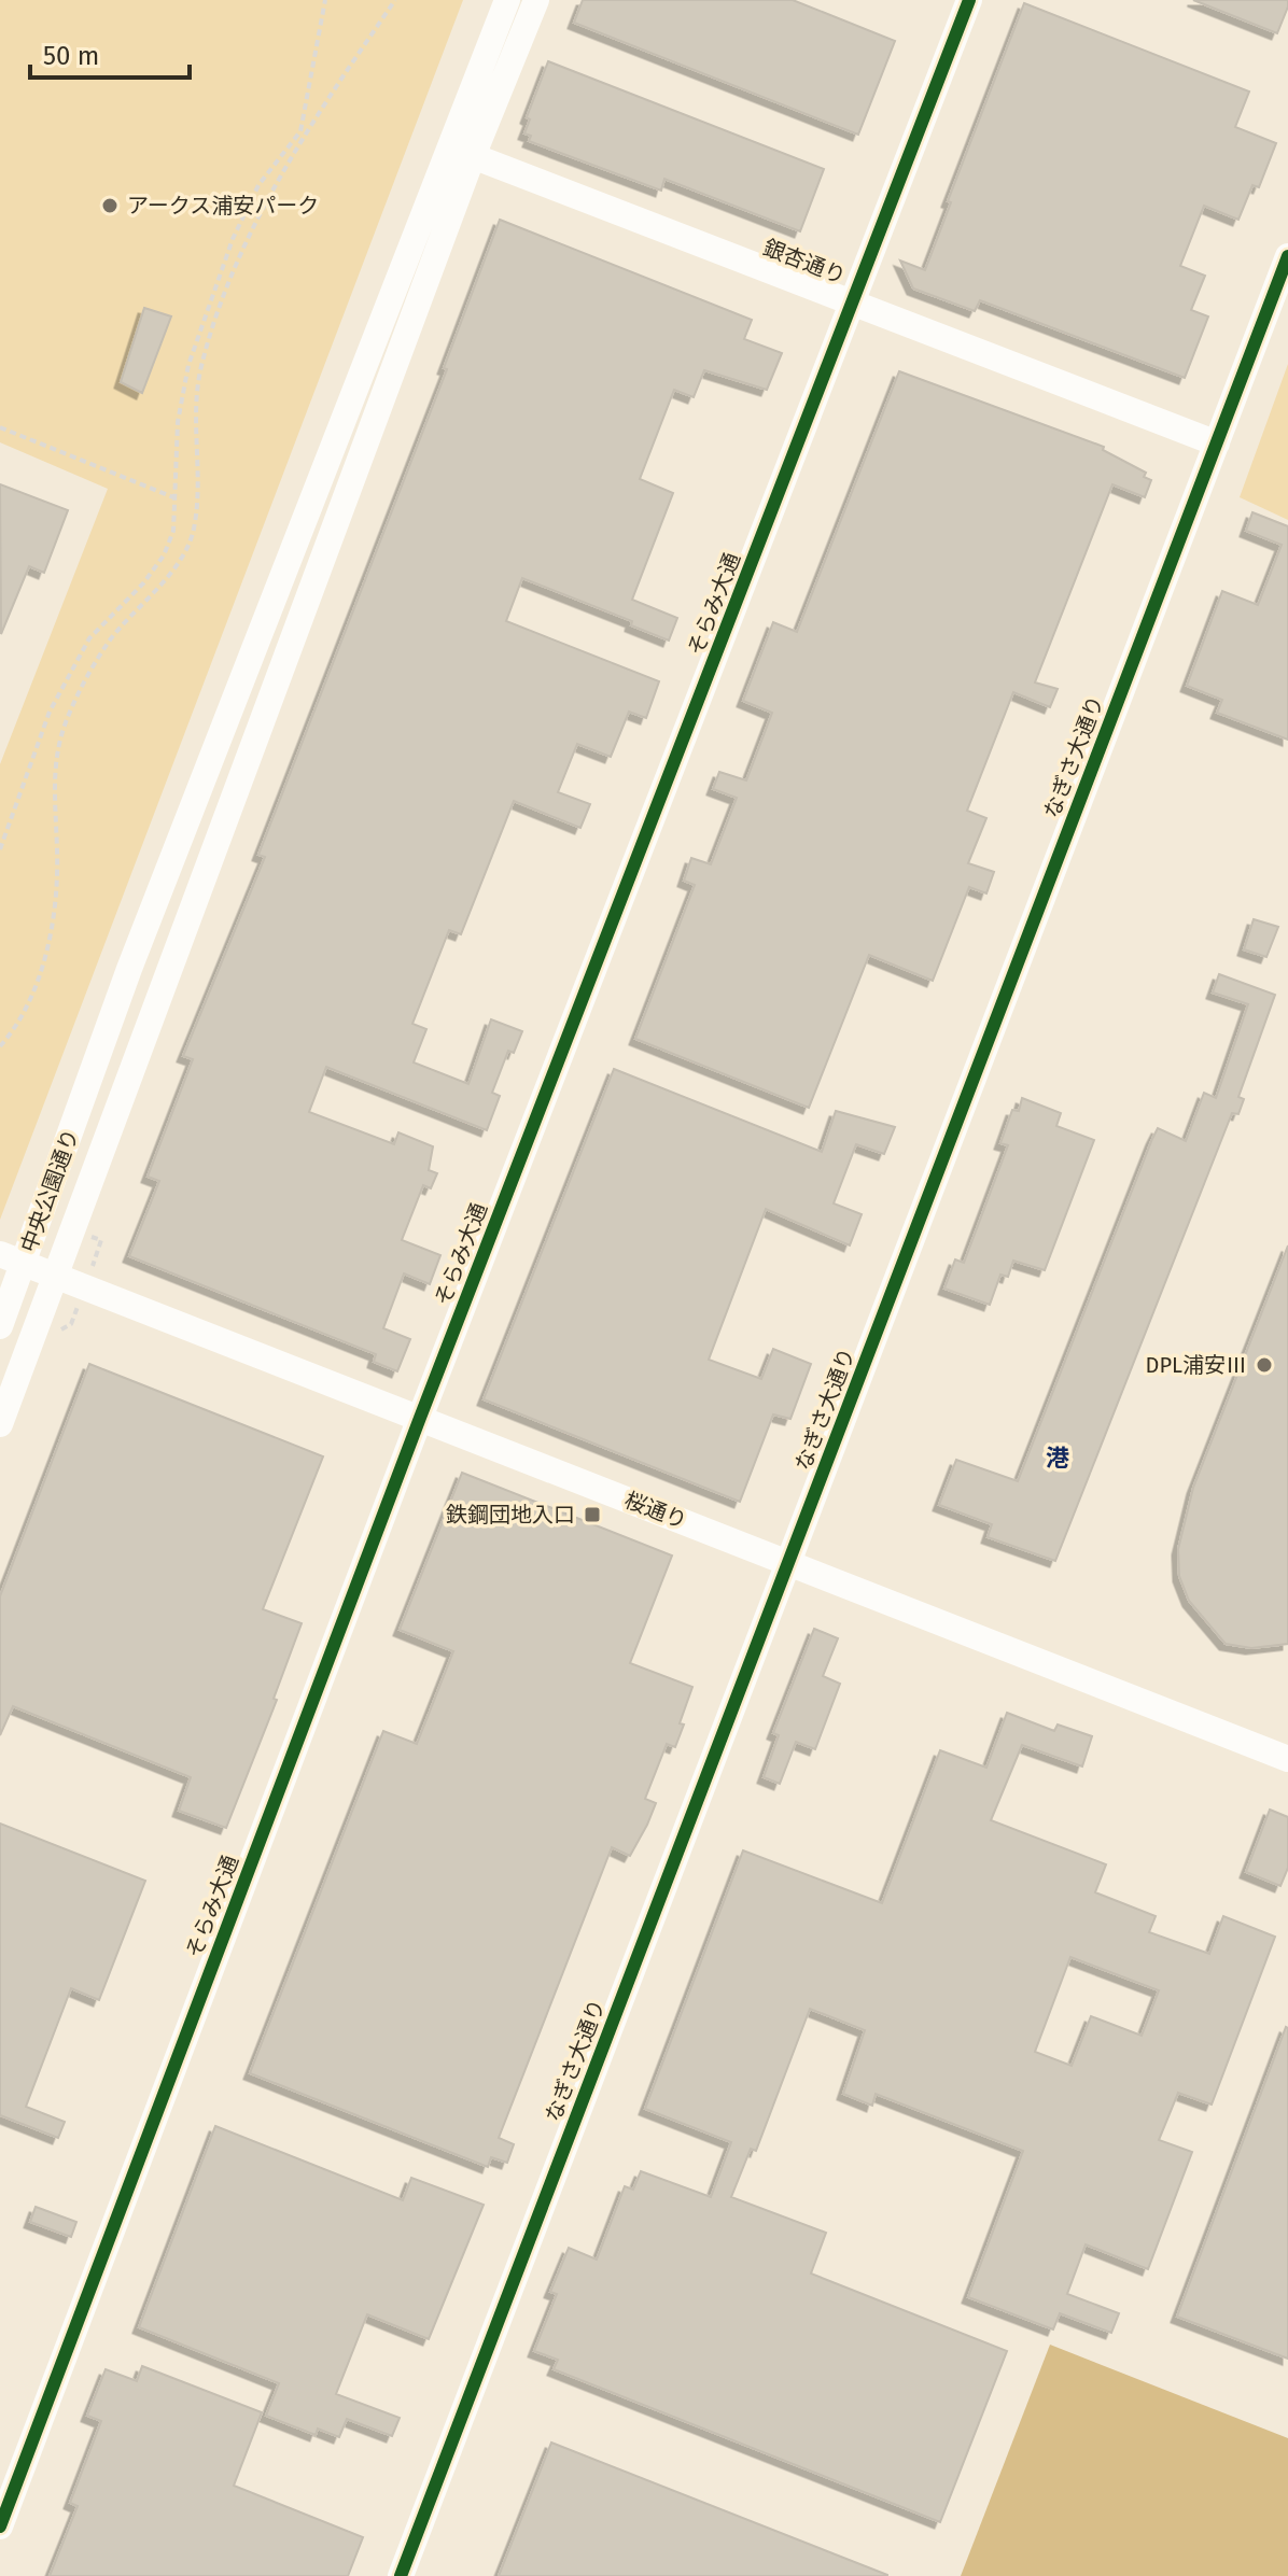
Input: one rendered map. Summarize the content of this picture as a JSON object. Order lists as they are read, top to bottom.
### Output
{
  "streets": {
    "street": [
      "銀杏通り",
      "そらみ大通",
      "なぎさ大通り",
      "中央公園通り",
      "桜通り"
    ]
  },
  "crossings": [
    ["銀杏通り", "そらみ大通"],
    ["銀杏通り", "なぎさ大通り"],
    ["銀杏通り", "中央公園通り"],
    ["そらみ大通", "桜通り"],
    ["なぎさ大通り", "桜通り"],
    ["中央公園通り", "桜通り"]
  ],
  "districts": ["港"],
  "places": {
    "other": ["アークス浦安パーク", "DPL浦安Ⅲ"],
    "transit": ["鉄鋼団地入口"]
  },
  "scale_bar": "50 m"
}
